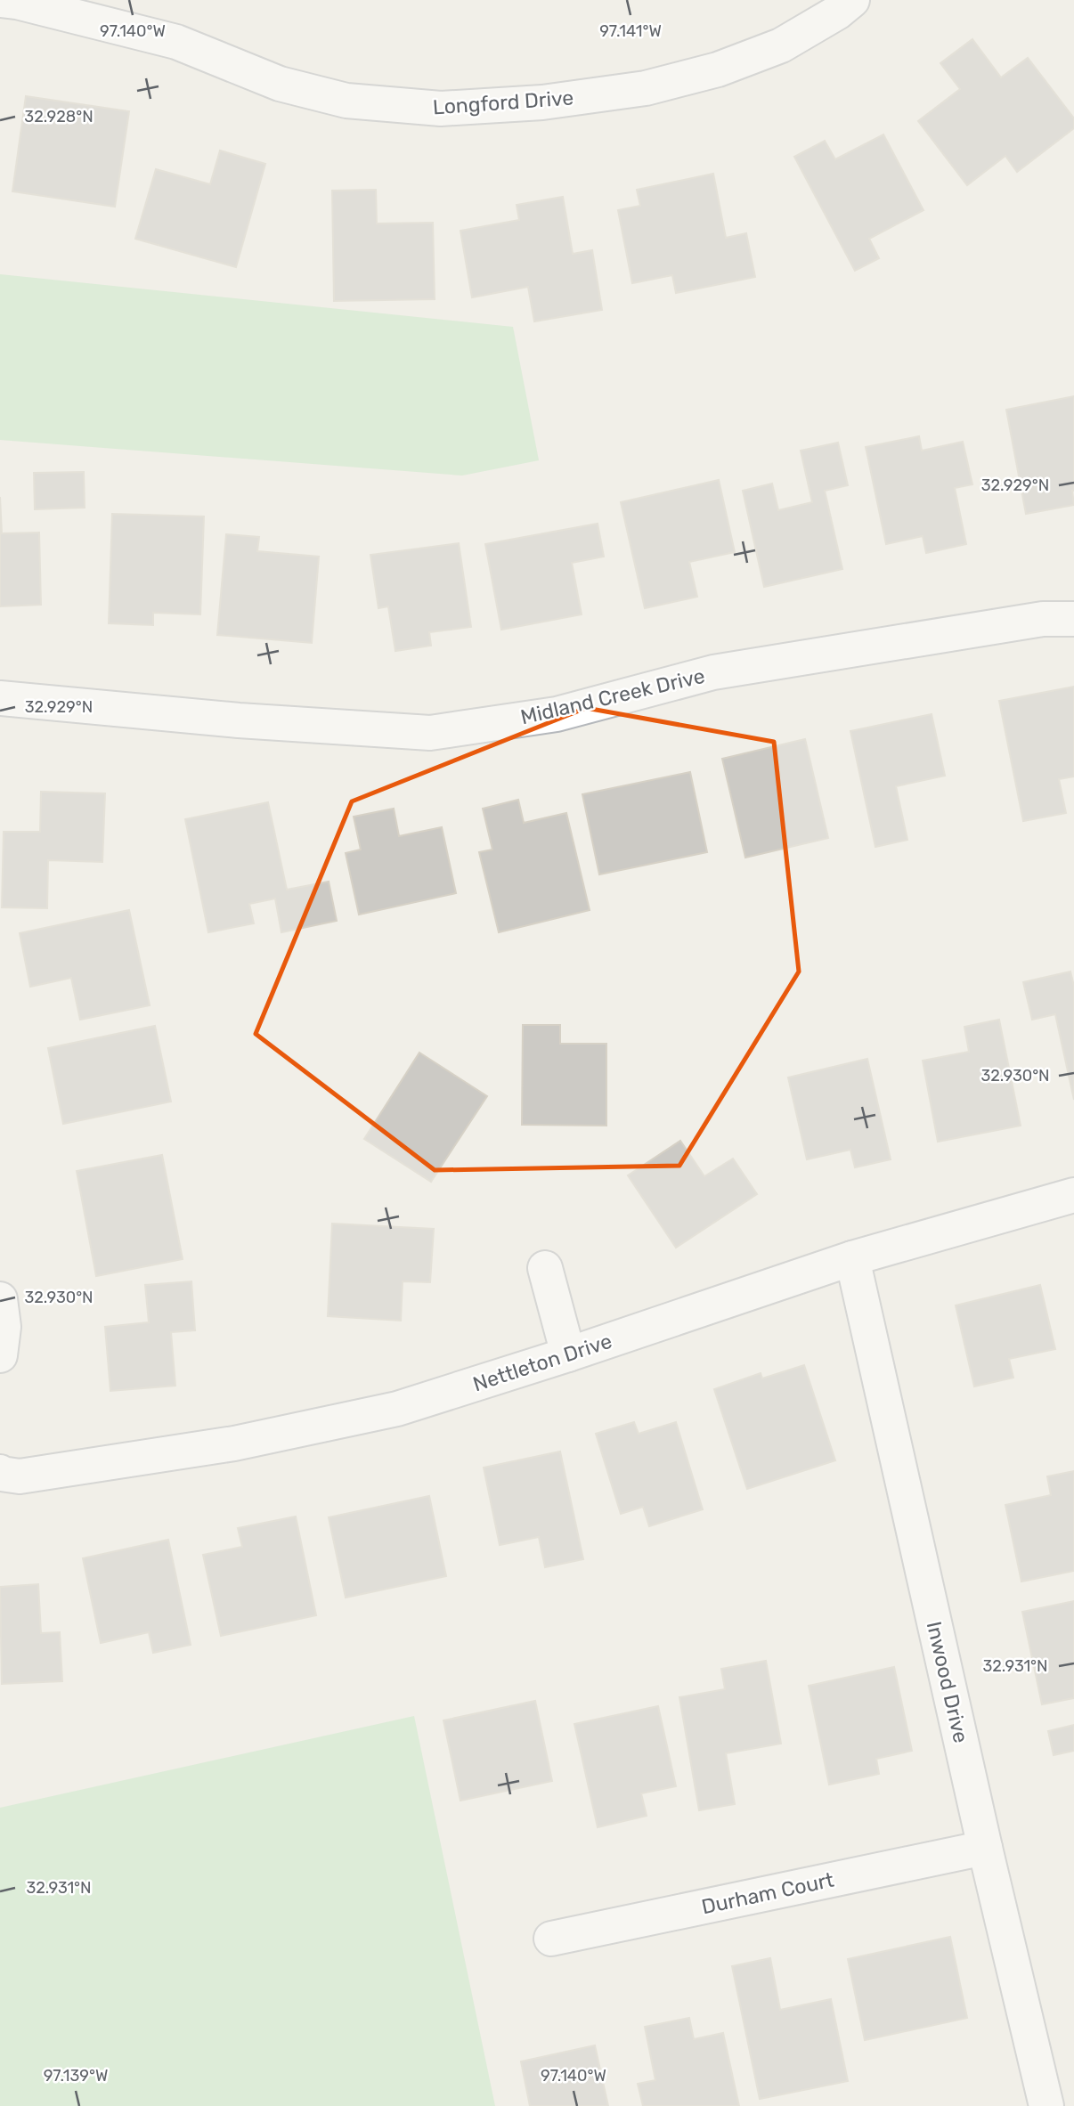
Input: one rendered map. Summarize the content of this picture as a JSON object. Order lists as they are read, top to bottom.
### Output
{
  "streets": {
    "street": [
      "Longford Drive",
      "Midland Creek Drive",
      "Nettleton Drive",
      "Inwood Drive",
      "Durham Court"
    ]
  },
  "crossings": [
    ["Nettleton Drive", "Inwood Drive"],
    ["Inwood Drive", "Durham Court"]
  ],
  "coordinates": [
    "97.140°W",
    "97.141°W",
    "32.928°N",
    "32.929°N",
    "32.930°N",
    "32.931°N",
    "97.139°W"
  ]
}
